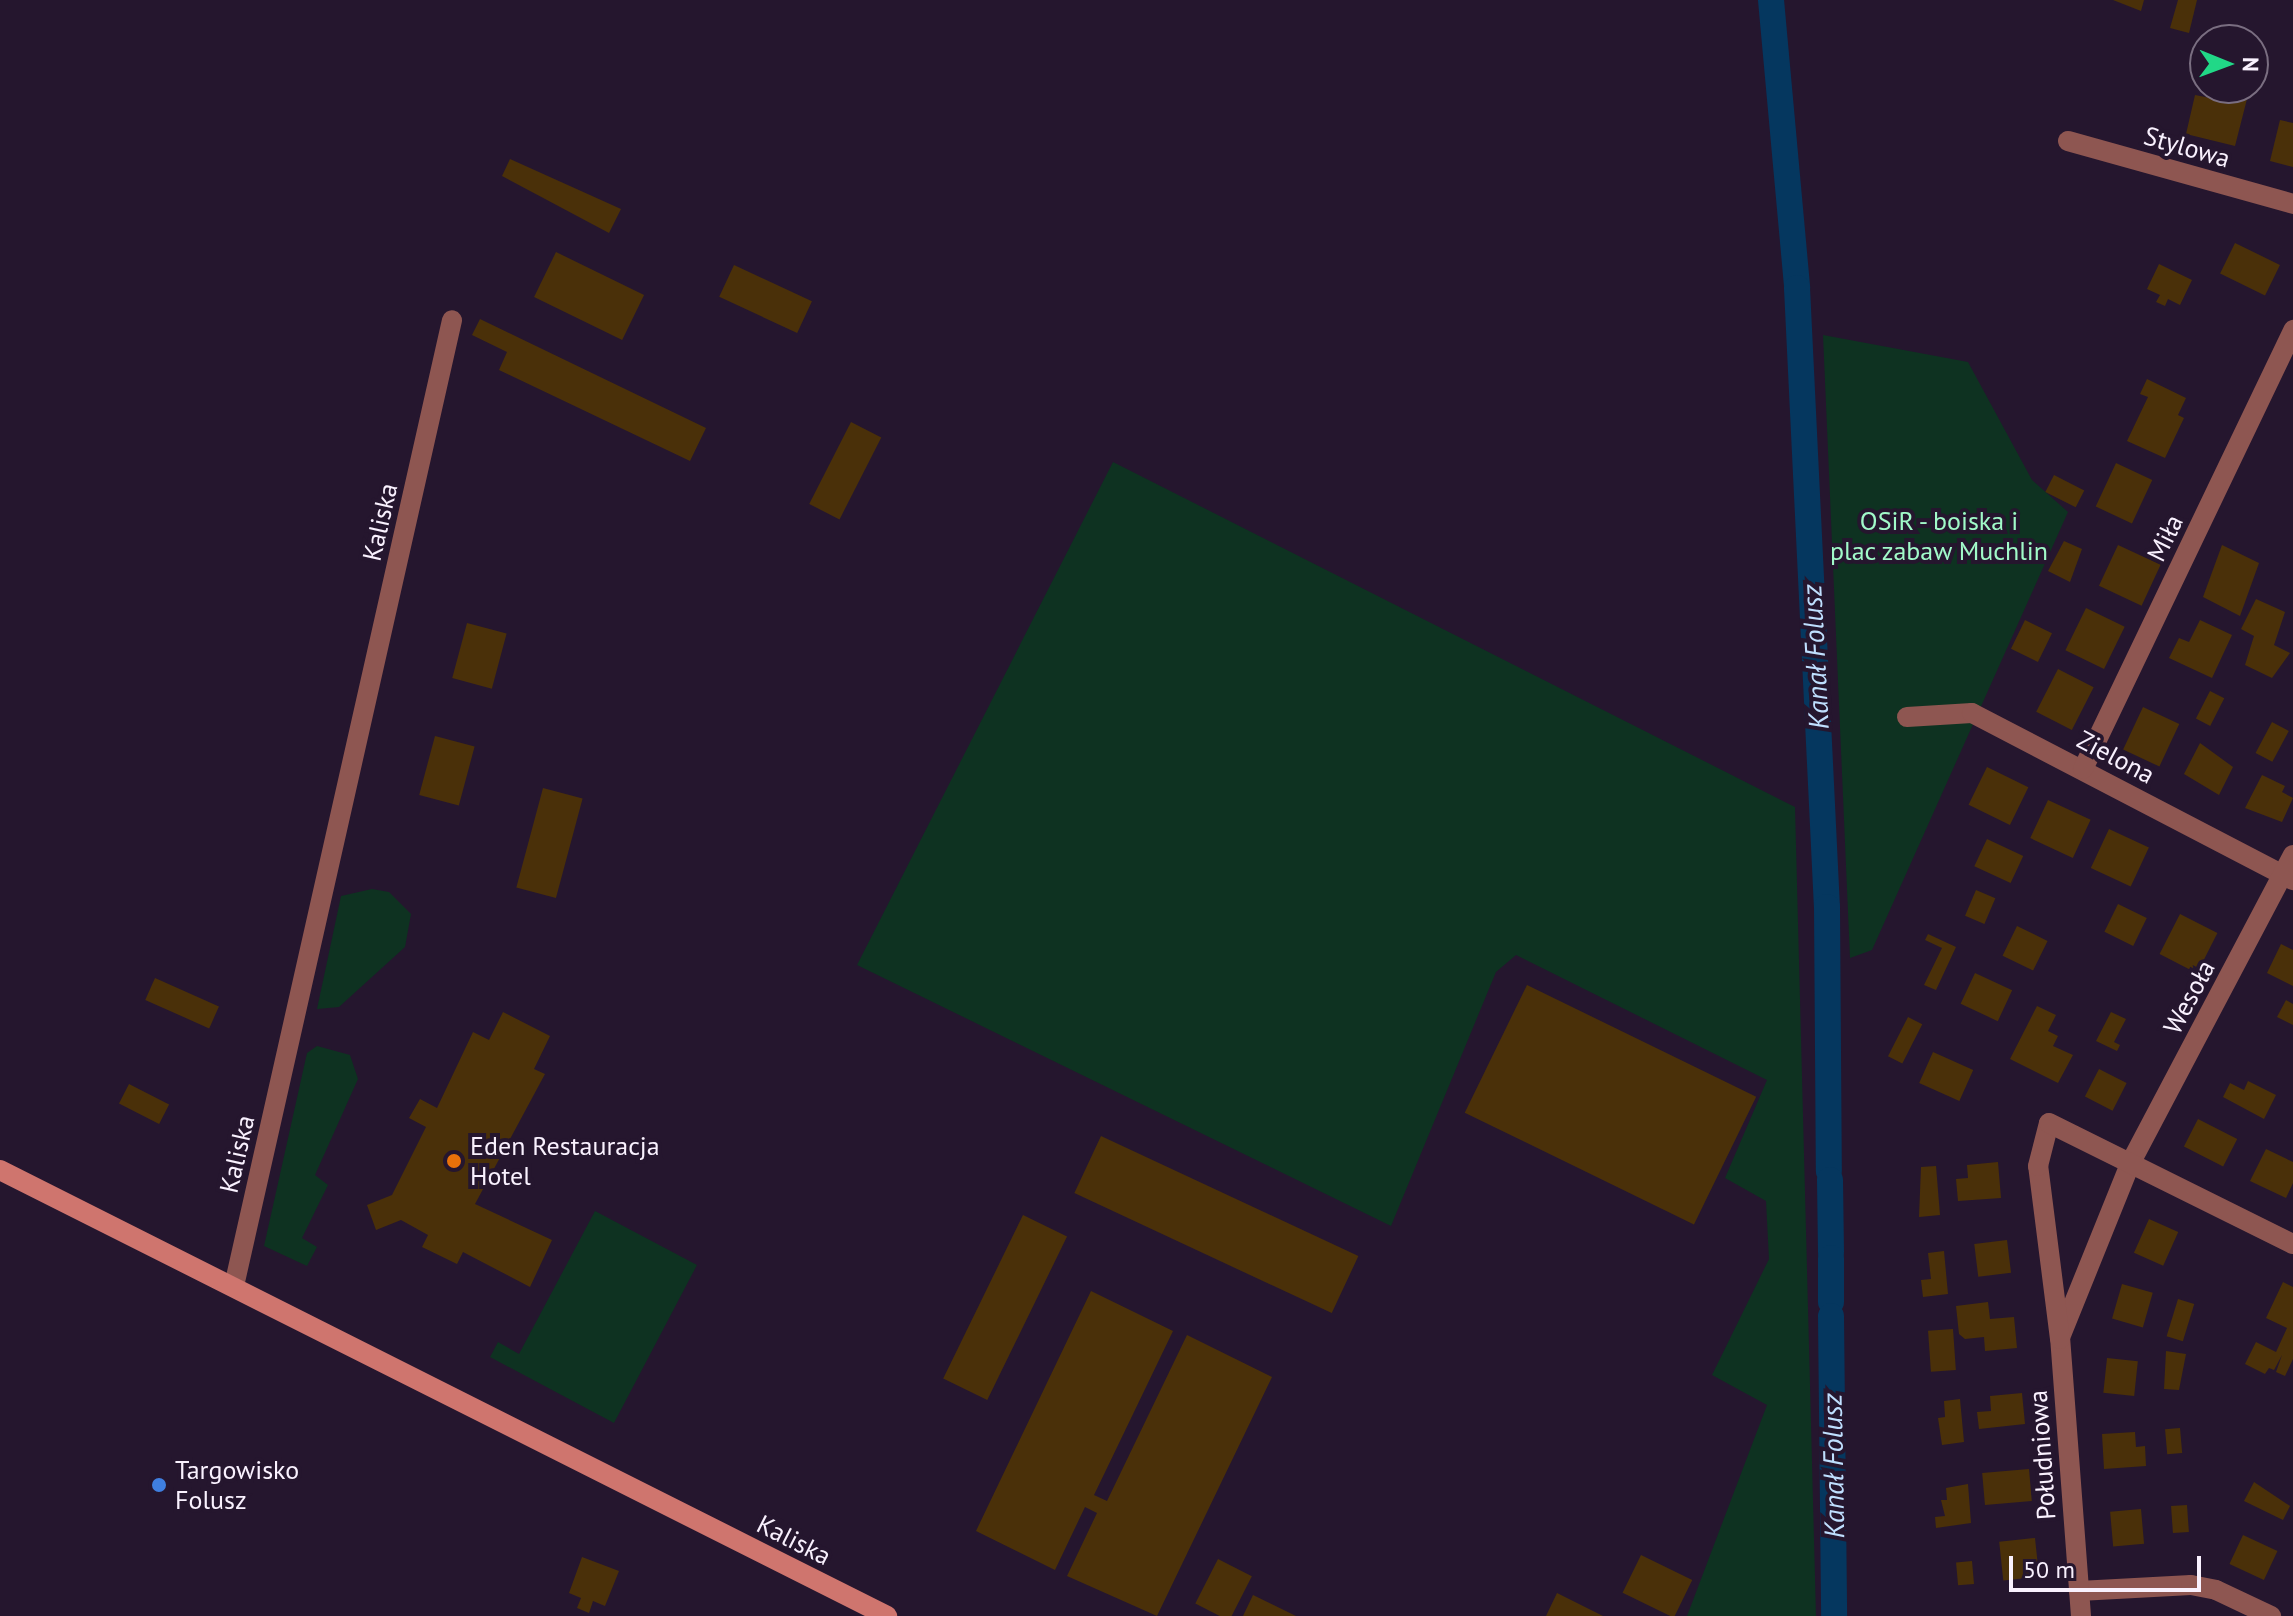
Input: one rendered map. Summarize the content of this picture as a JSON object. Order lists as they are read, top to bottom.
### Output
{
  "streets": {
    "main road": ["Kaliska"],
    "street": [
      "Stylowa",
      "Miła",
      "Zielona",
      "Wesoła",
      "Południowa"
    ]
  },
  "crossings": [
    ["Miła", "Zielona"],
    ["Zielona", "Wesoła"],
    ["Wesoła", "Południowa"]
  ],
  "water": ["Kanał Folusz"],
  "parks": ["OSiR - boiska i plac zabaw Muchlin"],
  "places": ["Eden Restauracja Hotel", "Targowisko Folusz"],
  "scale_bar": "50 m",
  "north": "right"
}
